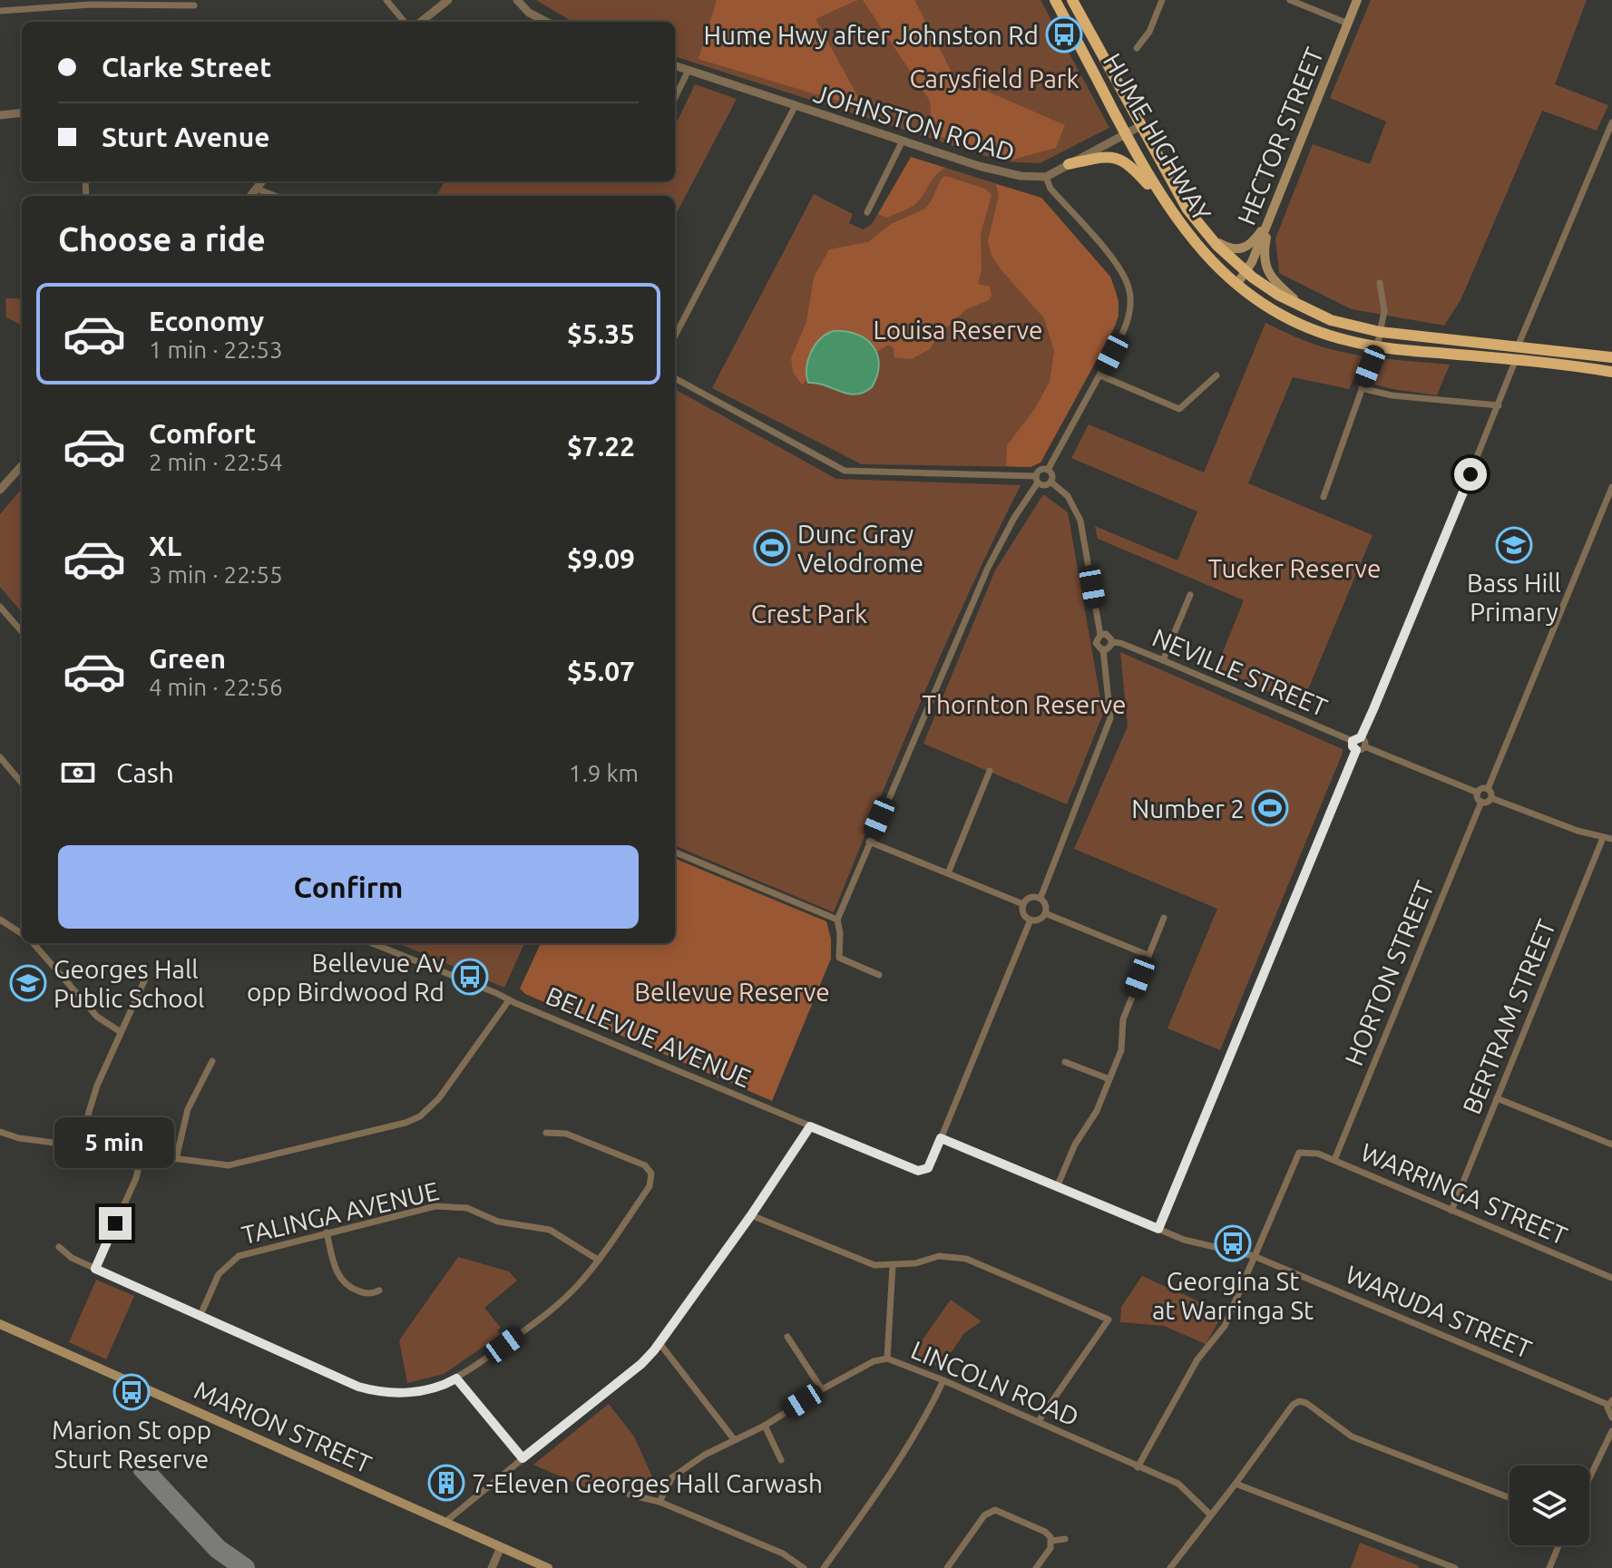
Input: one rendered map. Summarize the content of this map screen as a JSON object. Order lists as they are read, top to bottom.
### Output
{
  "streets": {
    "highway": ["HUME HIGHWAY"],
    "main road": ["HECTOR STREET", "MARION STREET"],
    "street": [
      "JOHNSTON ROAD",
      "NEVILLE STREET",
      "HORTON STREET",
      "BERTRAM STREET",
      "BELLEVUE AVENUE",
      "WARRINGA STREET",
      "TALINGA AVENUE",
      "WARUDA STREET",
      "LINCOLN ROAD"
    ]
  },
  "crossings": [
    ["JOHNSTON ROAD", "HUME HIGHWAY"],
    ["HECTOR STREET", "HUME HIGHWAY"],
    ["HORTON STREET", "WARRINGA STREET"],
    ["BERTRAM STREET", "WARRINGA STREET"],
    ["BELLEVUE AVENUE", "WARUDA STREET"]
  ],
  "parks": [
    "Carysfield Park",
    "Louisa Reserve",
    "Tucker Reserve",
    "Crest Park",
    "Thornton Reserve",
    "Bellevue Reserve"
  ],
  "places": {
    "bus stop": [
      "Hume Hwy after Johnston Rd",
      "Bellevue Av opp Birdwood Rd",
      "Georgina St at Warringa St",
      "Marion St opp Sturt Reserve"
    ],
    "school or university": ["Bass Hill Primary", "Georges Hall Public School"],
    "sports": ["Dunc Gray Velodrome", "Number 2"],
    "building": ["7-Eleven Georges Hall Carwash"]
  },
  "page": {
    "banner": ["Clarke Street", "Sturt Avenue"],
    "heading": "Choose a ride",
    "list": [
      {
        "name": "Economy",
        "note": "1 min · 22:53",
        "value": "$5.35"
      },
      {
        "name": "Comfort",
        "note": "2 min · 22:54",
        "value": "$7.22"
      },
      {
        "name": "XL",
        "note": "3 min · 22:55",
        "value": "$9.09"
      },
      {
        "name": "Green",
        "note": "4 min · 22:56",
        "value": "$5.07"
      }
    ],
    "pay": ["Cash", "1.9 km"],
    "buttons": "Confirm",
    "bubble": "5 min"
  }
}
